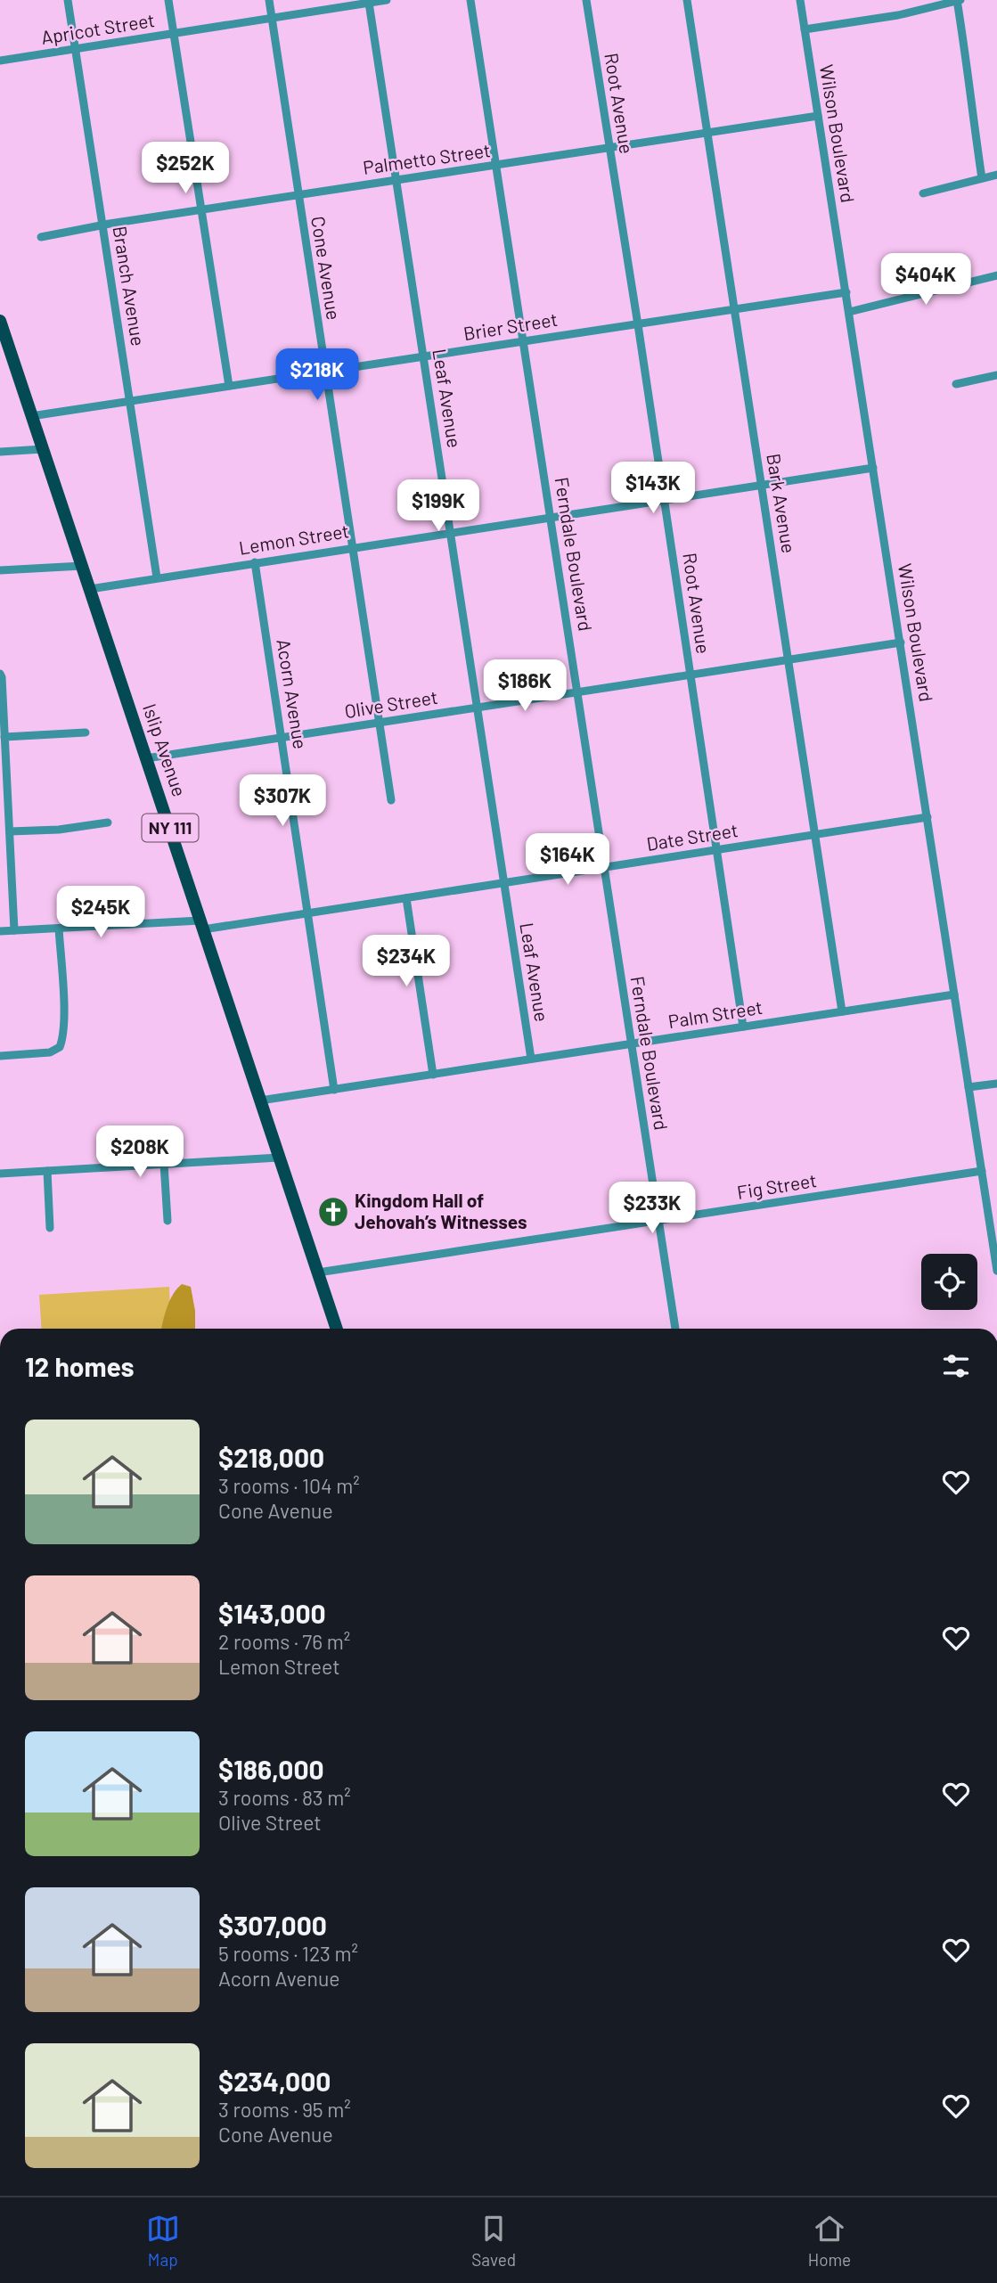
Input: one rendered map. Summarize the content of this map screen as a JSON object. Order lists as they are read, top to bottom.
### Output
{
  "streets": {
    "main road": ["Islip Avenue", "NY 111"],
    "street": [
      "Apricot Street",
      "Root Avenue",
      "Wilson Boulevard",
      "Palmetto Street",
      "Cone Avenue",
      "Branch Avenue",
      "Brier Street",
      "Leaf Avenue",
      "Bark Avenue",
      "Lemon Street",
      "Ferndale Boulevard",
      "Acorn Avenue",
      "Olive Street",
      "Date Street",
      "Palm Street",
      "Fig Street"
    ]
  },
  "crossings": [
    ["Apricot Street", "Cone Avenue"],
    ["Apricot Street", "Branch Avenue"],
    ["Apricot Street", "Leaf Avenue"],
    ["Root Avenue", "Palmetto Street"],
    ["Root Avenue", "Brier Street"],
    ["Root Avenue", "Lemon Street"],
    ["Root Avenue", "Olive Street"],
    ["Root Avenue", "Date Street"],
    ["Root Avenue", "Palm Street"],
    ["Wilson Boulevard", "Palmetto Street"],
    ["Wilson Boulevard", "Brier Street"],
    ["Wilson Boulevard", "Lemon Street"],
    ["Wilson Boulevard", "Olive Street"],
    ["Wilson Boulevard", "Date Street"],
    ["Wilson Boulevard", "Palm Street"],
    ["Wilson Boulevard", "Fig Street"],
    ["Palmetto Street", "Cone Avenue"],
    ["Palmetto Street", "Branch Avenue"],
    ["Palmetto Street", "Leaf Avenue"],
    ["Palmetto Street", "Bark Avenue"],
    ["Palmetto Street", "Ferndale Boulevard"],
    ["Cone Avenue", "Brier Street"],
    ["Cone Avenue", "Lemon Street"],
    ["Cone Avenue", "Olive Street"],
    ["Branch Avenue", "Brier Street"],
    ["Branch Avenue", "Lemon Street"],
    ["Brier Street", "Leaf Avenue"],
    ["Brier Street", "Bark Avenue"],
    ["Brier Street", "Ferndale Boulevard"],
    ["Brier Street", "Islip Avenue"],
    ["Leaf Avenue", "Lemon Street"],
    ["Leaf Avenue", "Olive Street"],
    ["Leaf Avenue", "Date Street"],
    ["Leaf Avenue", "Palm Street"],
    ["Bark Avenue", "Lemon Street"],
    ["Bark Avenue", "Olive Street"],
    ["Bark Avenue", "Date Street"],
    ["Bark Avenue", "Palm Street"],
    ["Lemon Street", "Ferndale Boulevard"],
    ["Lemon Street", "Acorn Avenue"],
    ["Lemon Street", "Islip Avenue"],
    ["Ferndale Boulevard", "Olive Street"],
    ["Ferndale Boulevard", "Date Street"],
    ["Ferndale Boulevard", "Palm Street"],
    ["Ferndale Boulevard", "Fig Street"],
    ["Acorn Avenue", "Olive Street"],
    ["Acorn Avenue", "Date Street"],
    ["Acorn Avenue", "Palm Street"],
    ["Olive Street", "Islip Avenue"],
    ["Islip Avenue", "Date Street"],
    ["Islip Avenue", "Palm Street"],
    ["Islip Avenue", "Fig Street"]
  ],
  "places": {
    "church": ["Kingdom Hall of Jehovah’s Witnesses"]
  },
  "page": {
    "price": [
      "$252K",
      "$404K",
      "$218K",
      "$143K",
      "$199K",
      "$186K",
      "$307K",
      "$164K",
      "$245K",
      "$234K",
      "$208K",
      "$233K"
    ],
    "heading": "12 homes",
    "list": [
      {
        "name": "$218,000",
        "note": "3 rooms · 104 m² · Cone Avenue"
      },
      {
        "name": "$143,000",
        "note": "2 rooms · 76 m² · Lemon Street"
      },
      {
        "name": "$186,000",
        "note": "3 rooms · 83 m² · Olive Street"
      },
      {
        "name": "$307,000",
        "note": "5 rooms · 123 m² · Acorn Avenue"
      },
      {
        "name": "$234,000",
        "note": "3 rooms · 95 m² · Cone Avenue"
      }
    ],
    "tabs": ["Map", "Saved", "Home"]
  }
}
